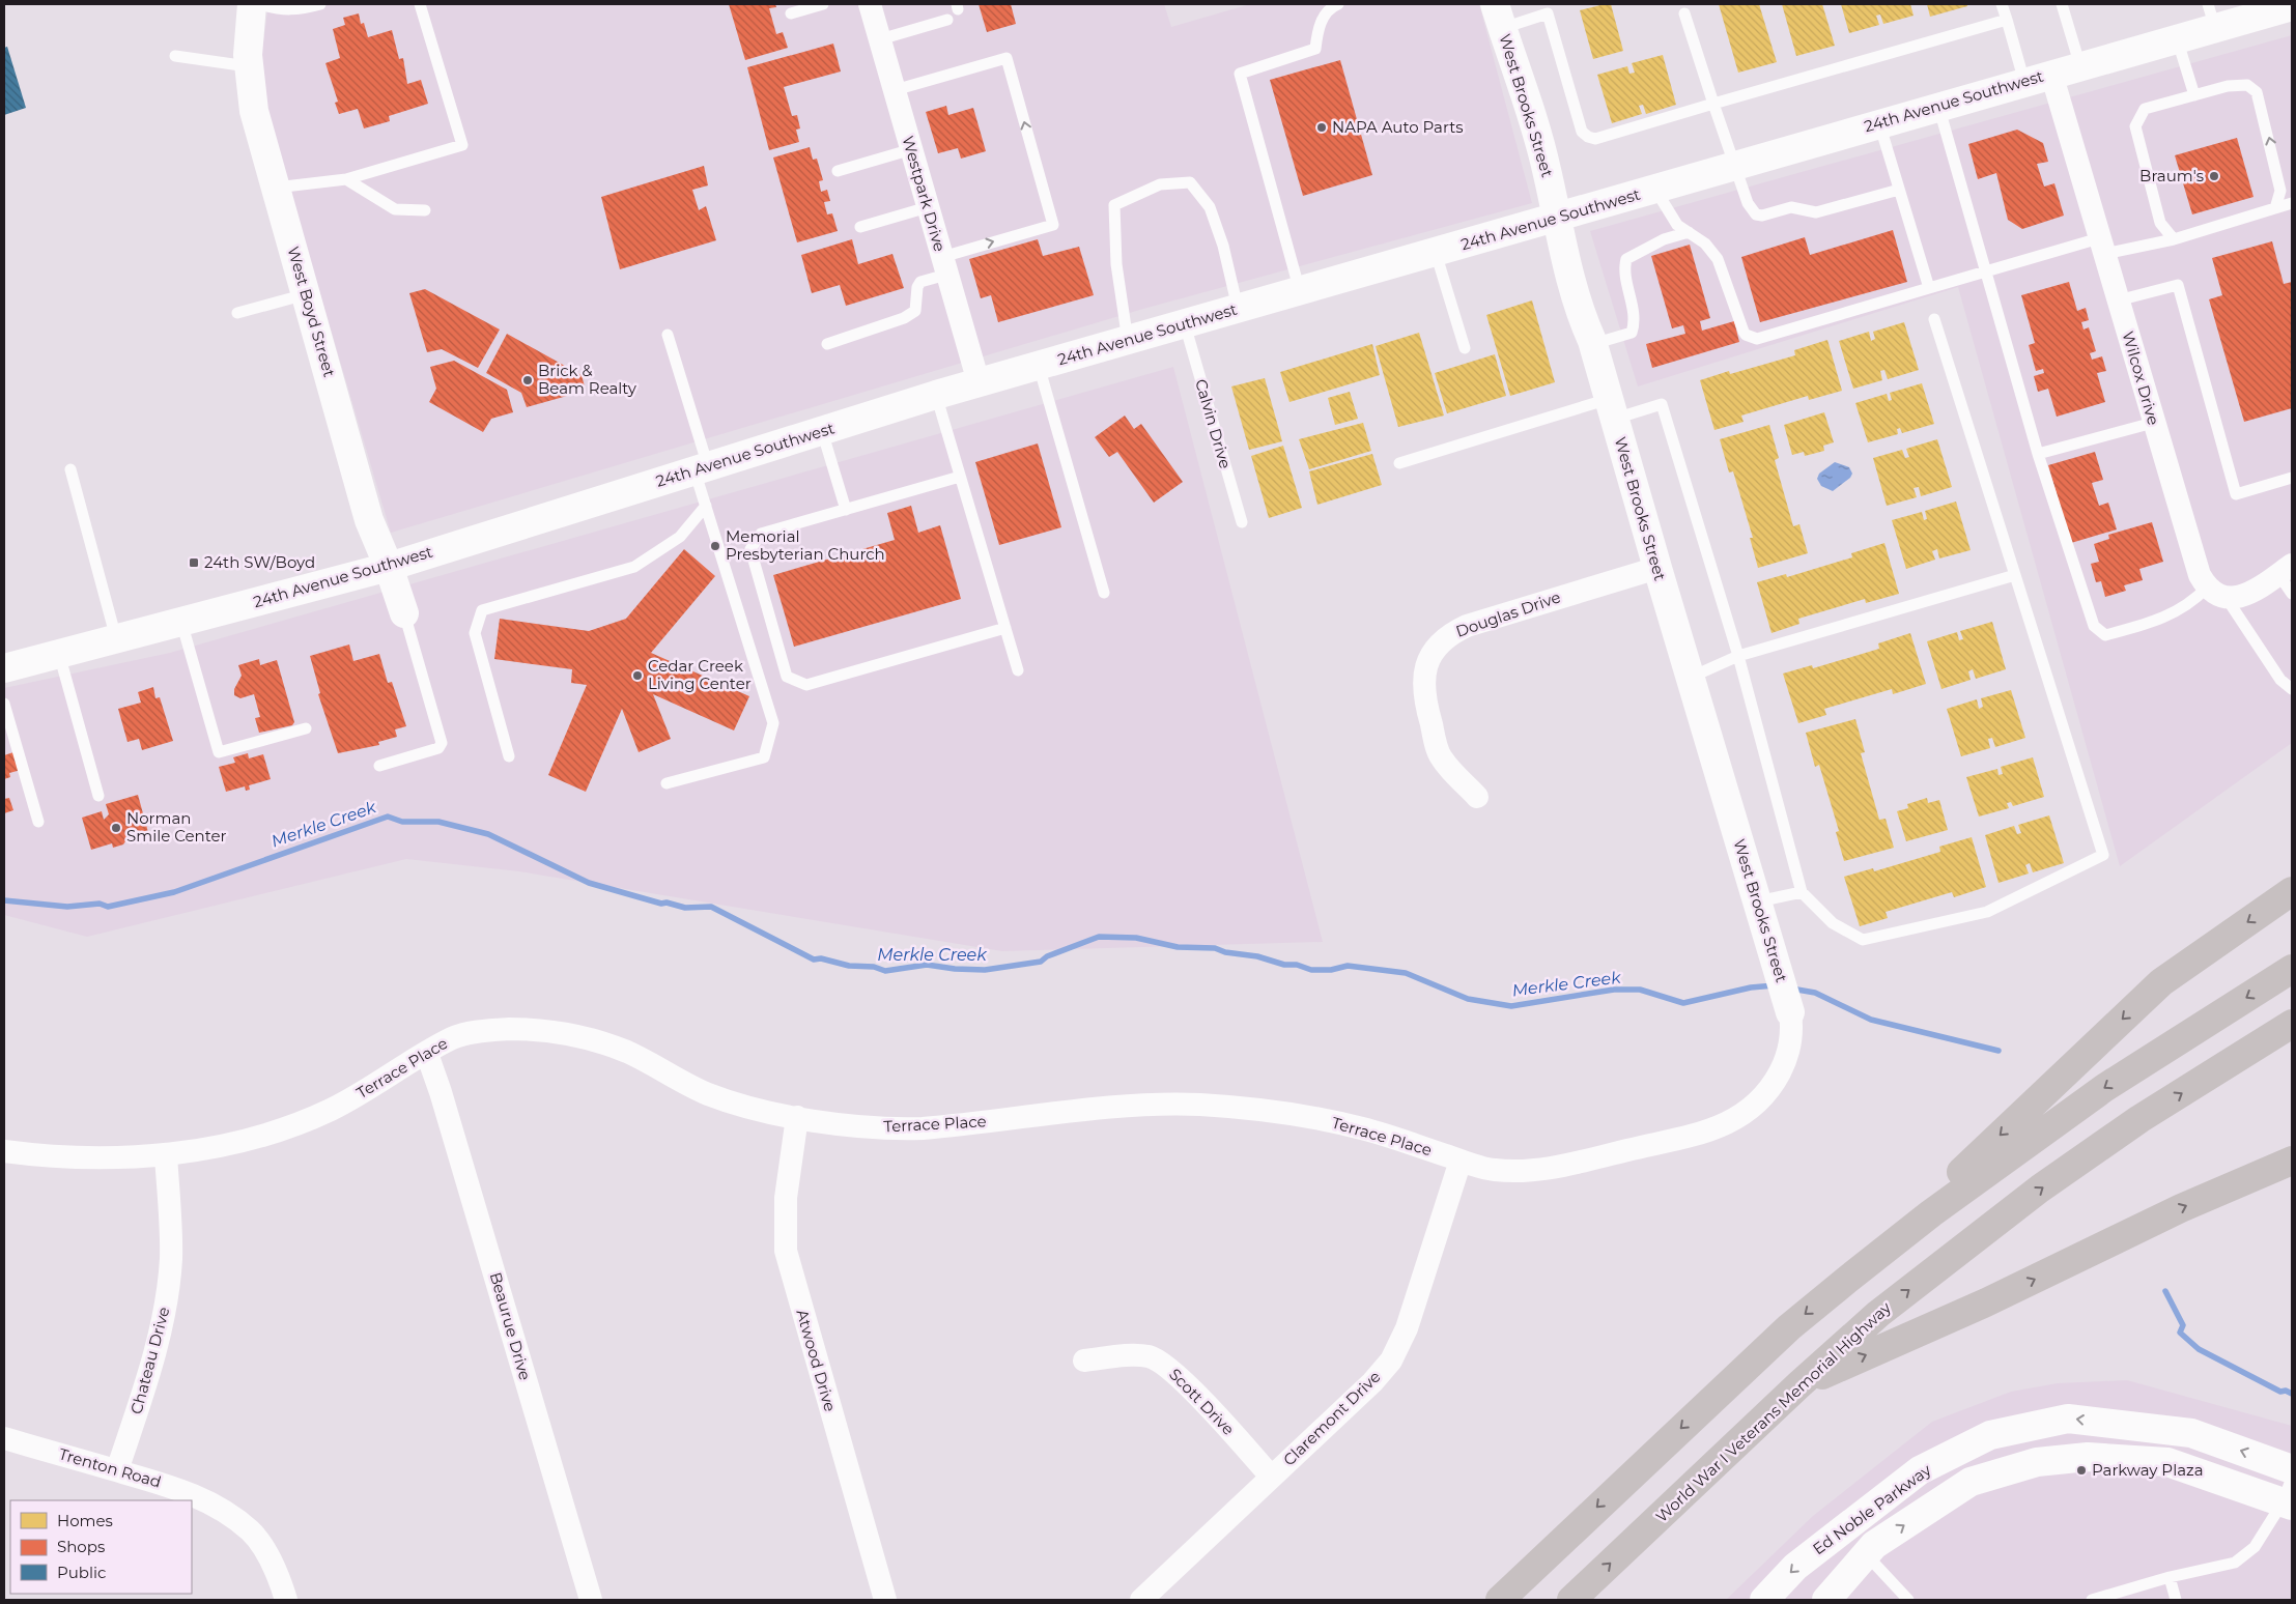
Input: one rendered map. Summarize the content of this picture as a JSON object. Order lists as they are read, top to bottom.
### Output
{
  "streets": {
    "highway": ["World War I Veterans Memorial Highway"],
    "main road": [
      "24th Avenue Southwest",
      "West Brooks Street",
      "West Boyd Street",
      "Ed Noble Parkway"
    ],
    "street": [
      "Westpark Drive",
      "Wilcox Drive",
      "Douglas Drive",
      "Terrace Place",
      "Beaurue Drive",
      "Chateau Drive",
      "Atwood Drive",
      "Scott Drive",
      "Claremont Drive",
      "Trenton Road"
    ],
    "lane": ["Calvin Drive"]
  },
  "crossings": [
    ["24th Avenue Southwest", "West Brooks Street"],
    ["24th Avenue Southwest", "Westpark Drive"],
    ["24th Avenue Southwest", "West Boyd Street"],
    ["24th Avenue Southwest", "Wilcox Drive"],
    ["24th Avenue Southwest", "Calvin Drive"],
    ["West Brooks Street", "Douglas Drive"],
    ["West Brooks Street", "Terrace Place"],
    ["Terrace Place", "Beaurue Drive"],
    ["Terrace Place", "Chateau Drive"],
    ["Terrace Place", "Atwood Drive"],
    ["Terrace Place", "Claremont Drive"],
    ["Chateau Drive", "Trenton Road"],
    ["Scott Drive", "Claremont Drive"]
  ],
  "water": ["Merkle Creek"],
  "places": {
    "other": [
      "NAPA Auto Parts",
      "Braum's",
      "Brick & Beam Realty",
      "Memorial Presbyterian Church",
      "Cedar Creek Living Center",
      "Norman Smile Center",
      "Parkway Plaza"
    ],
    "transit": ["24th SW/Boyd"]
  },
  "legend": ["Homes", "Shops", "Public"]
}
